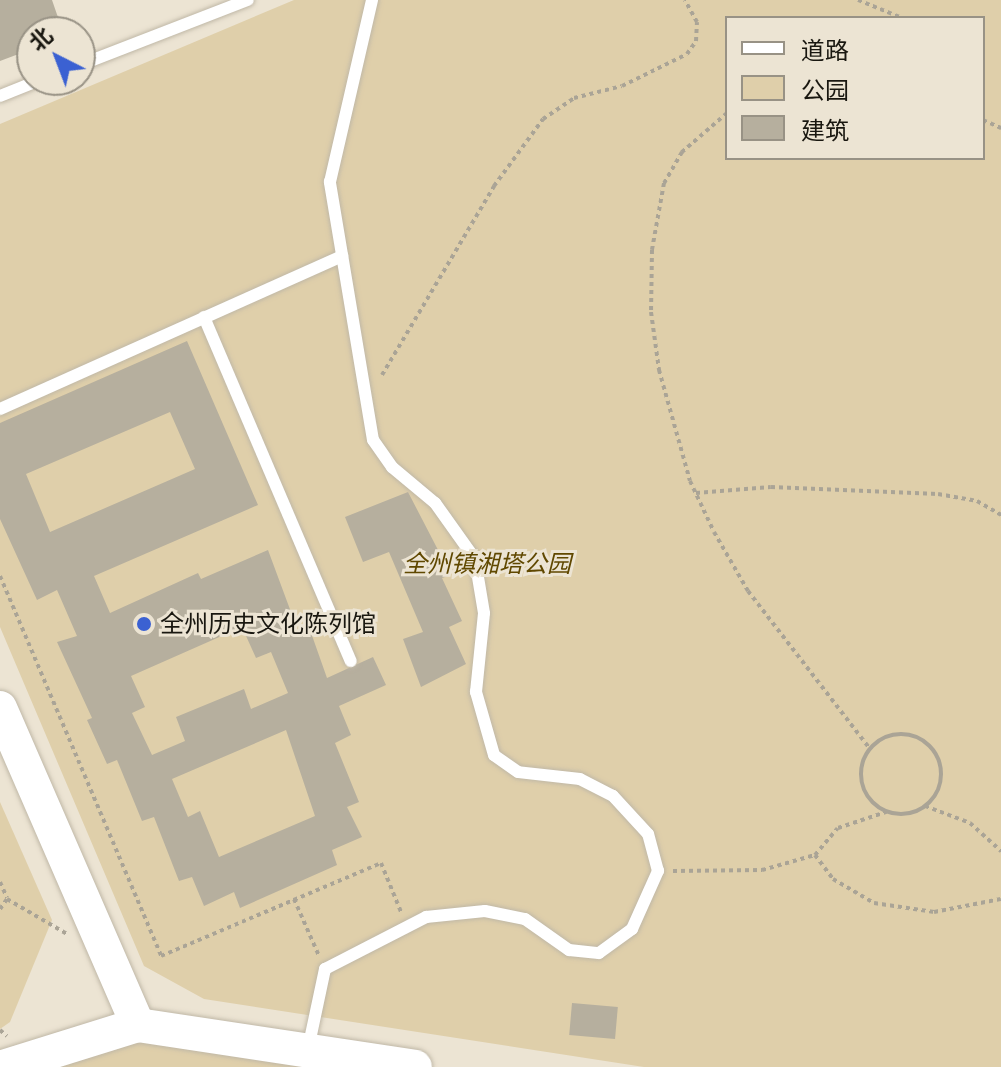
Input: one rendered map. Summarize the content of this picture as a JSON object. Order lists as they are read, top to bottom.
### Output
{
  "parks": ["全州镇湘塔公园"],
  "places": ["全州历史文化陈列馆"],
  "legend": ["道路", "公园", "建筑"],
  "north": "top left"
}
